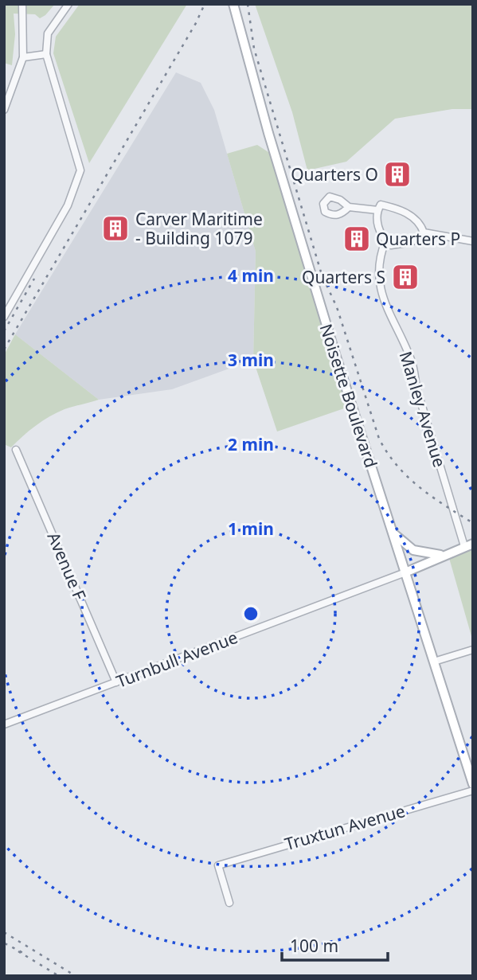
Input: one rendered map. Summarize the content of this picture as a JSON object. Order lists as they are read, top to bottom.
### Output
{
  "streets": {
    "street": [
      "Noisette Boulevard",
      "Manley Avenue",
      "Avenue F",
      "Turnbull Avenue",
      "Truxtun Avenue"
    ]
  },
  "crossings": [
    ["Noisette Boulevard", "Turnbull Avenue"],
    ["Manley Avenue", "Turnbull Avenue"],
    ["Avenue F", "Turnbull Avenue"]
  ],
  "places": {
    "building": [
      "Quarters O",
      "Carver Maritime - Building 1079",
      "Quarters P",
      "Quarters S"
    ]
  },
  "scale_bar": "100 m",
  "rings": [
    "4 min",
    "3 min",
    "2 min",
    "1 min"
  ]
}
